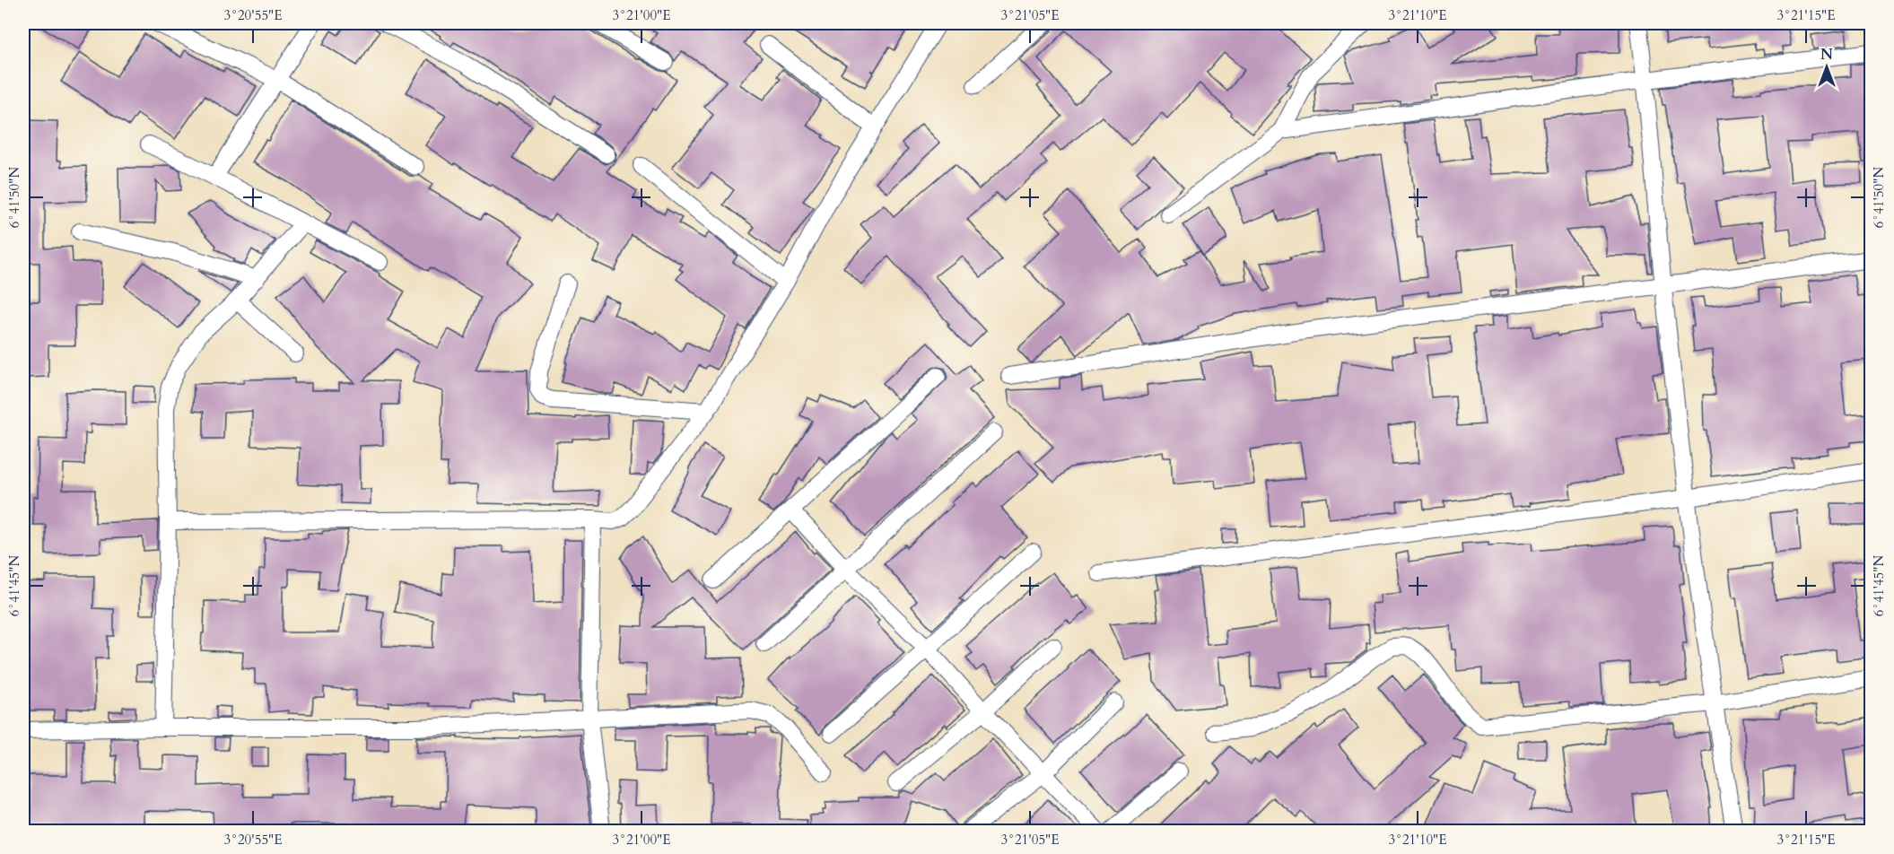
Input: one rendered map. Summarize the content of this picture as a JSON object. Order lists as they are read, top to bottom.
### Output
{
  "north": "top",
  "coordinates": [
    "3°20'55\"E",
    "3°21'00\"E",
    "3°21'05\"E",
    "3°21'10\"E",
    "3°21'15\"E",
    "6°41'50\"N",
    "6°41'45\"N"
  ]
}
